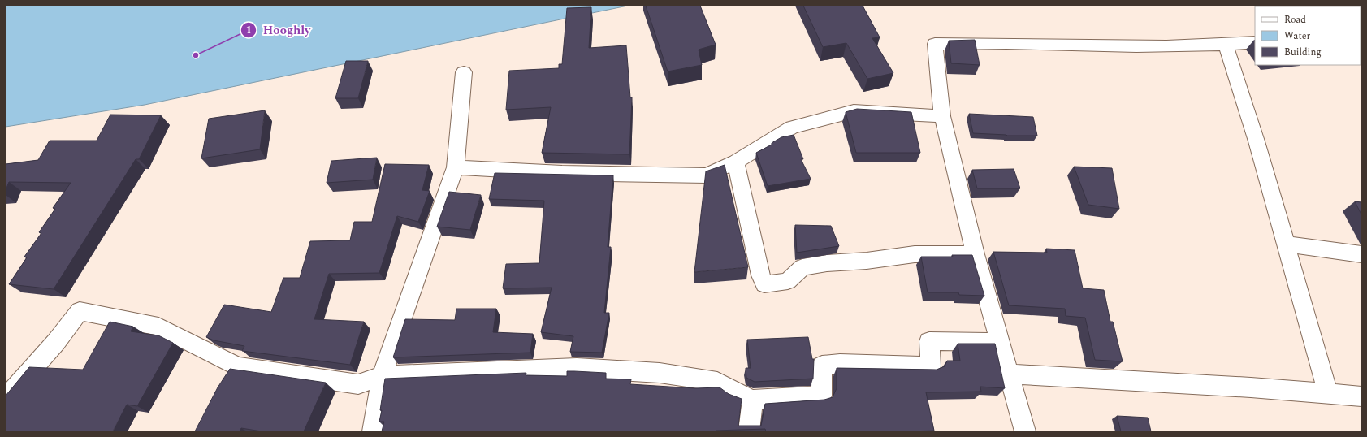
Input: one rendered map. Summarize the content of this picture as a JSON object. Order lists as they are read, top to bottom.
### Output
{
  "places": ["Hooghly"],
  "legend": ["Road", "Water", "Building"]
}
